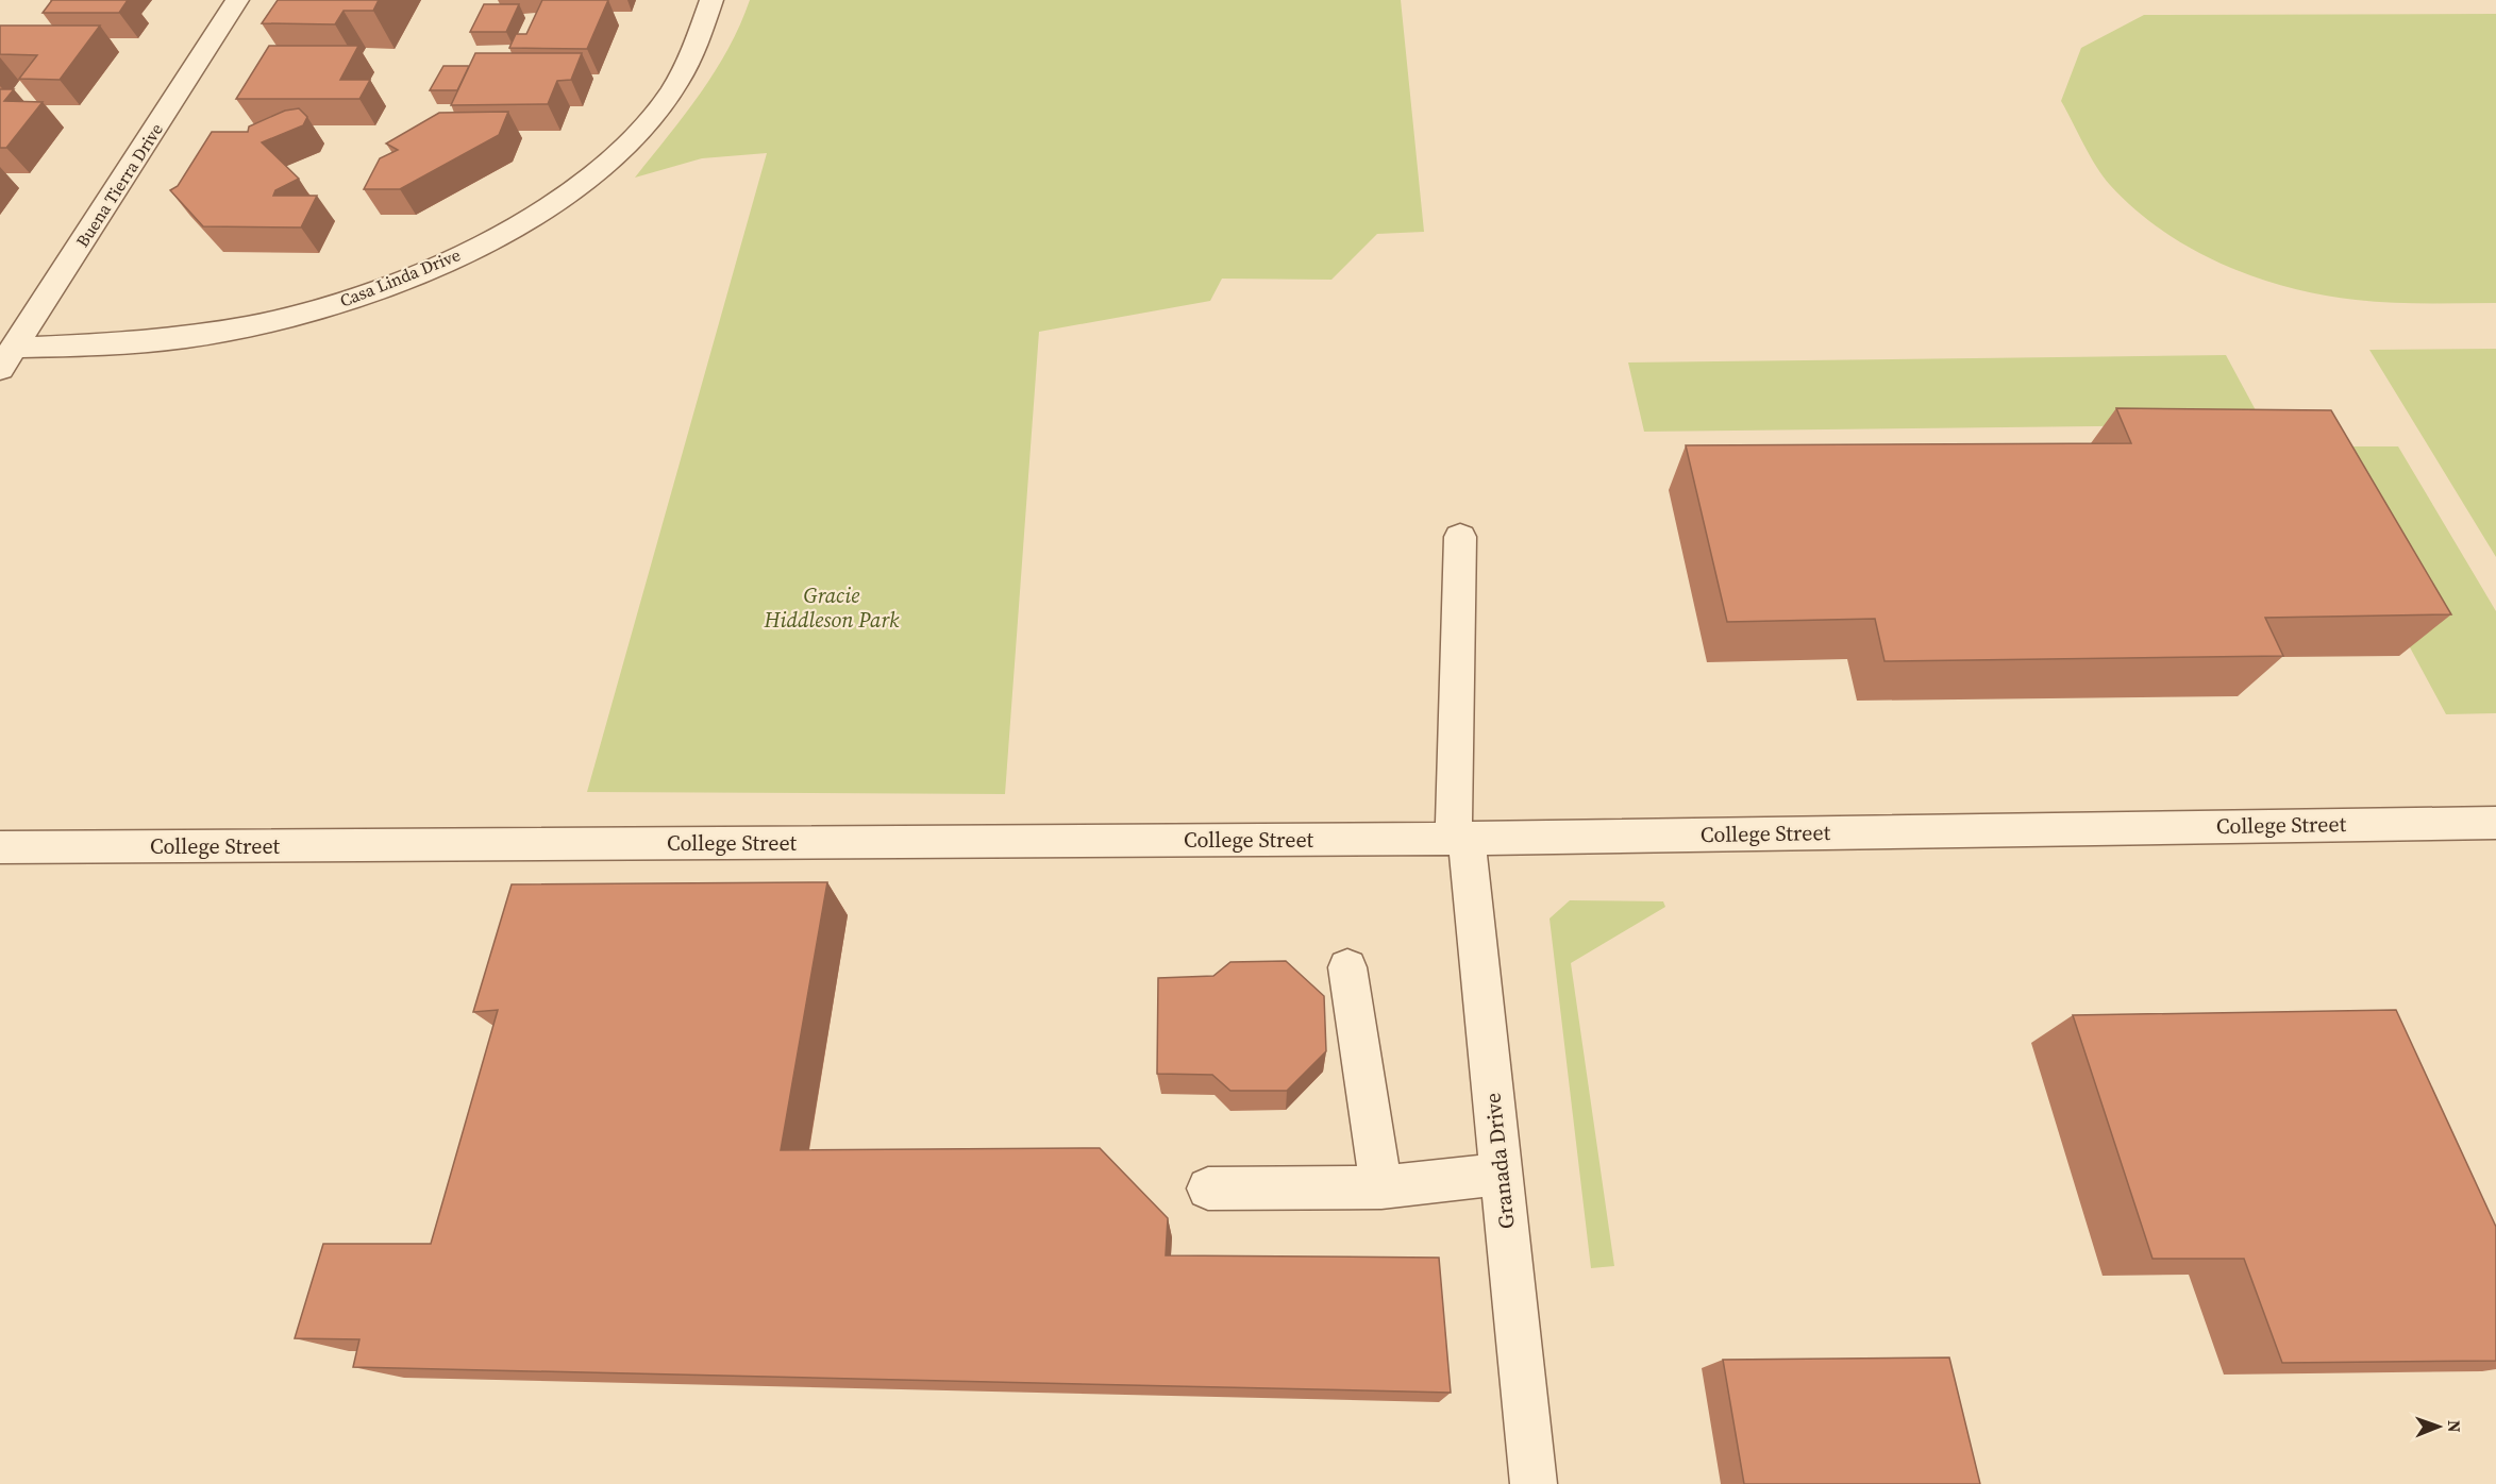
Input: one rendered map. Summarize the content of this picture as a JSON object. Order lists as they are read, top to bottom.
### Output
{
  "streets": {
    "street": [
      "Buena Tierra Drive",
      "Casa Linda Drive",
      "College Street",
      "Granada Drive"
    ]
  },
  "crossings": [
    ["Buena Tierra Drive", "Casa Linda Drive"],
    ["College Street", "Granada Drive"]
  ],
  "parks": ["Gracie Hiddleson Park"],
  "north": "right"
}
